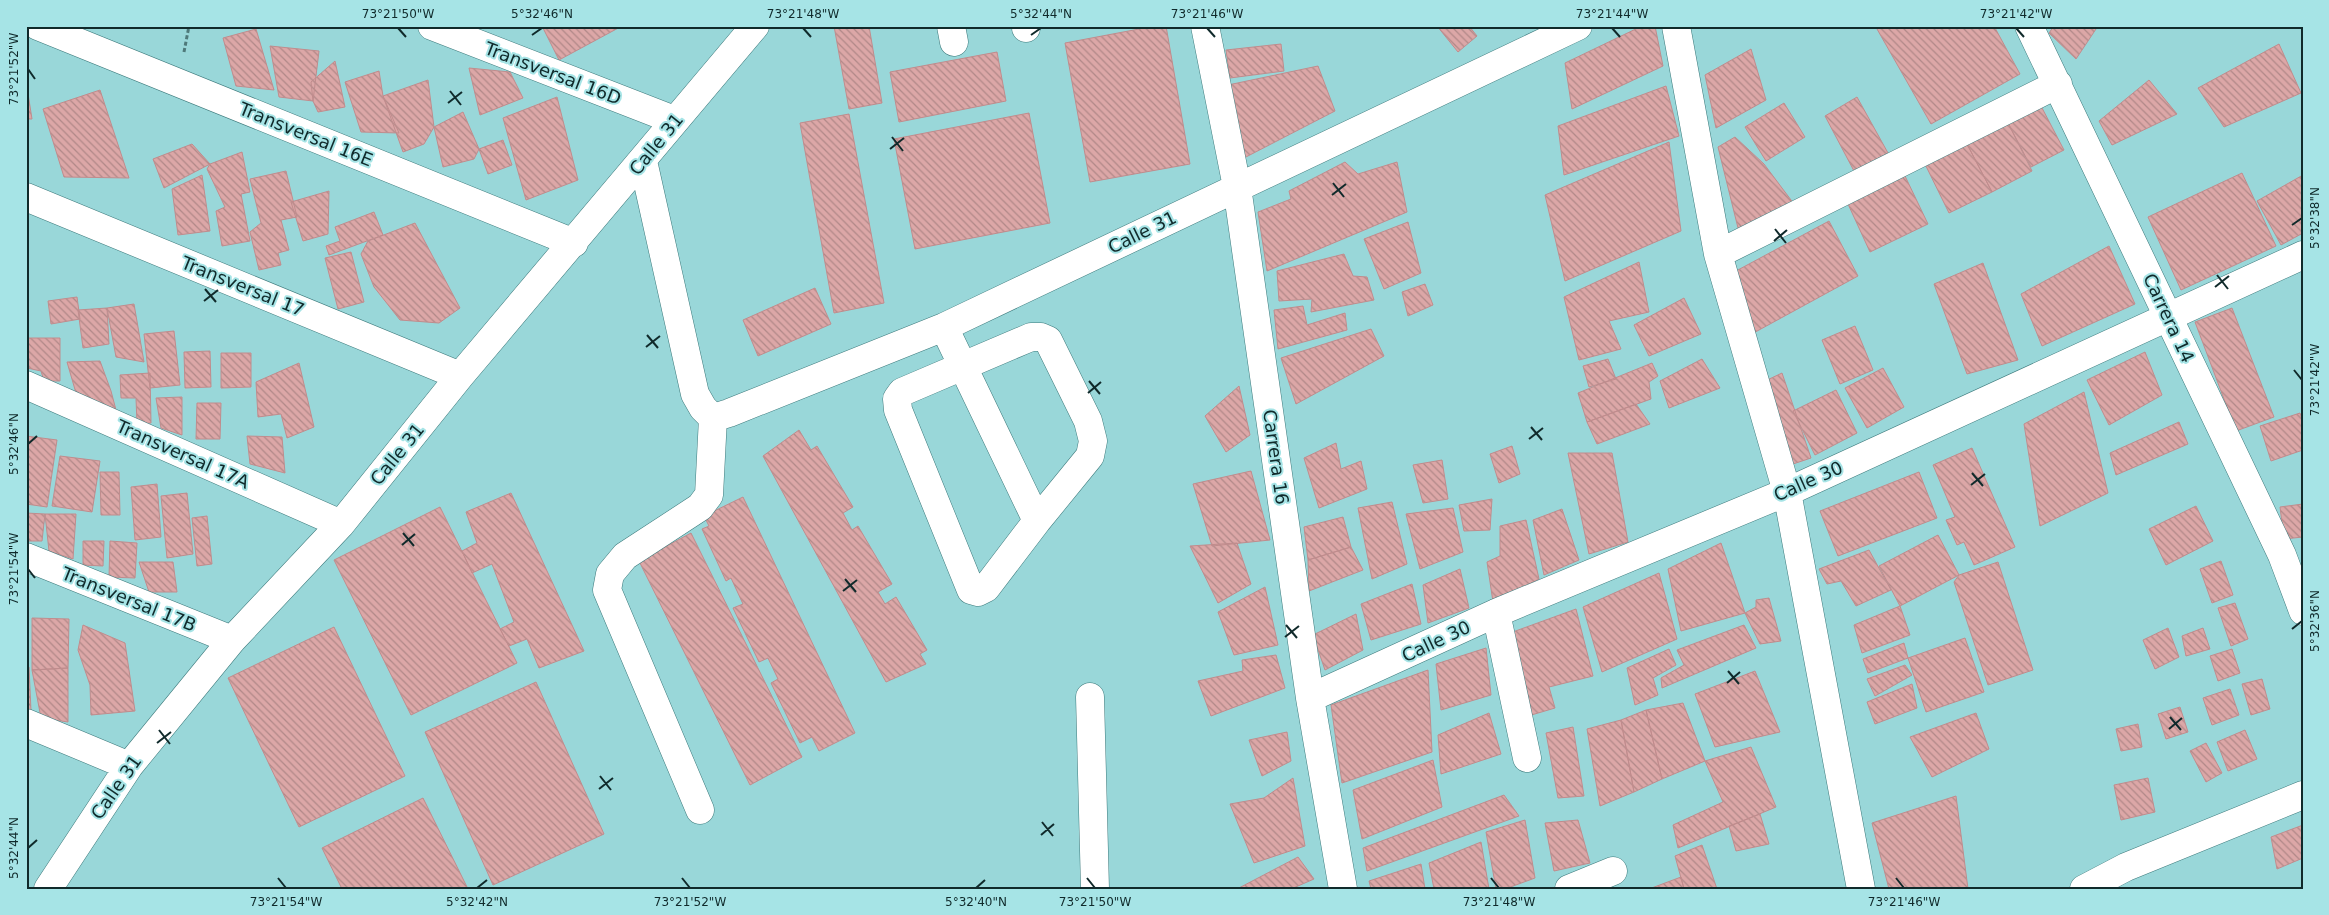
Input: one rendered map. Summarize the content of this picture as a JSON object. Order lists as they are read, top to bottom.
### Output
{
  "streets": {
    "street": [
      "Transversal 16D",
      "Transversal 16E",
      "Calle 31",
      "Transversal 17",
      "Carrera 14",
      "Transversal 17A",
      "Carrera 16",
      "Calle 30",
      "Transversal 17B"
    ]
  },
  "crossings": [
    ["Transversal 16D", "Calle 31"],
    ["Transversal 16E", "Calle 31"],
    ["Calle 31", "Transversal 17"],
    ["Calle 31", "Transversal 17A"],
    ["Calle 31", "Carrera 16"],
    ["Calle 31", "Transversal 17B"],
    ["Carrera 14", "Calle 30"],
    ["Carrera 16", "Calle 30"]
  ],
  "coordinates": [
    "73°21'50\"W",
    "5°32'46\"N",
    "73°21'48\"W",
    "5°32'44\"N",
    "73°21'46\"W",
    "73°21'44\"W",
    "73°21'42\"W",
    "73°21'52\"W",
    "5°32'38\"N",
    "73°21'54\"W",
    "5°32'36\"N",
    "5°32'42\"N",
    "5°32'40\"N"
  ]
}
